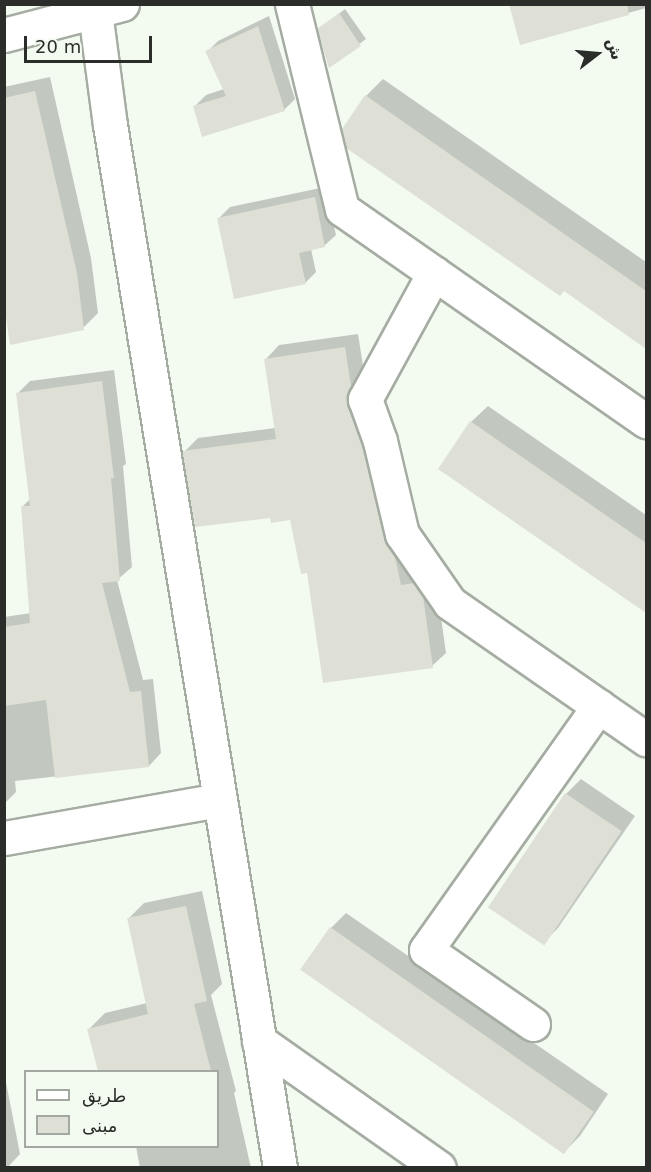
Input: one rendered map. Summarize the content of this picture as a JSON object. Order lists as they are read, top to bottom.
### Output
{
  "legend": ["طريق", "مبنى"],
  "scale_bar": "20 m",
  "north": "right"
}
